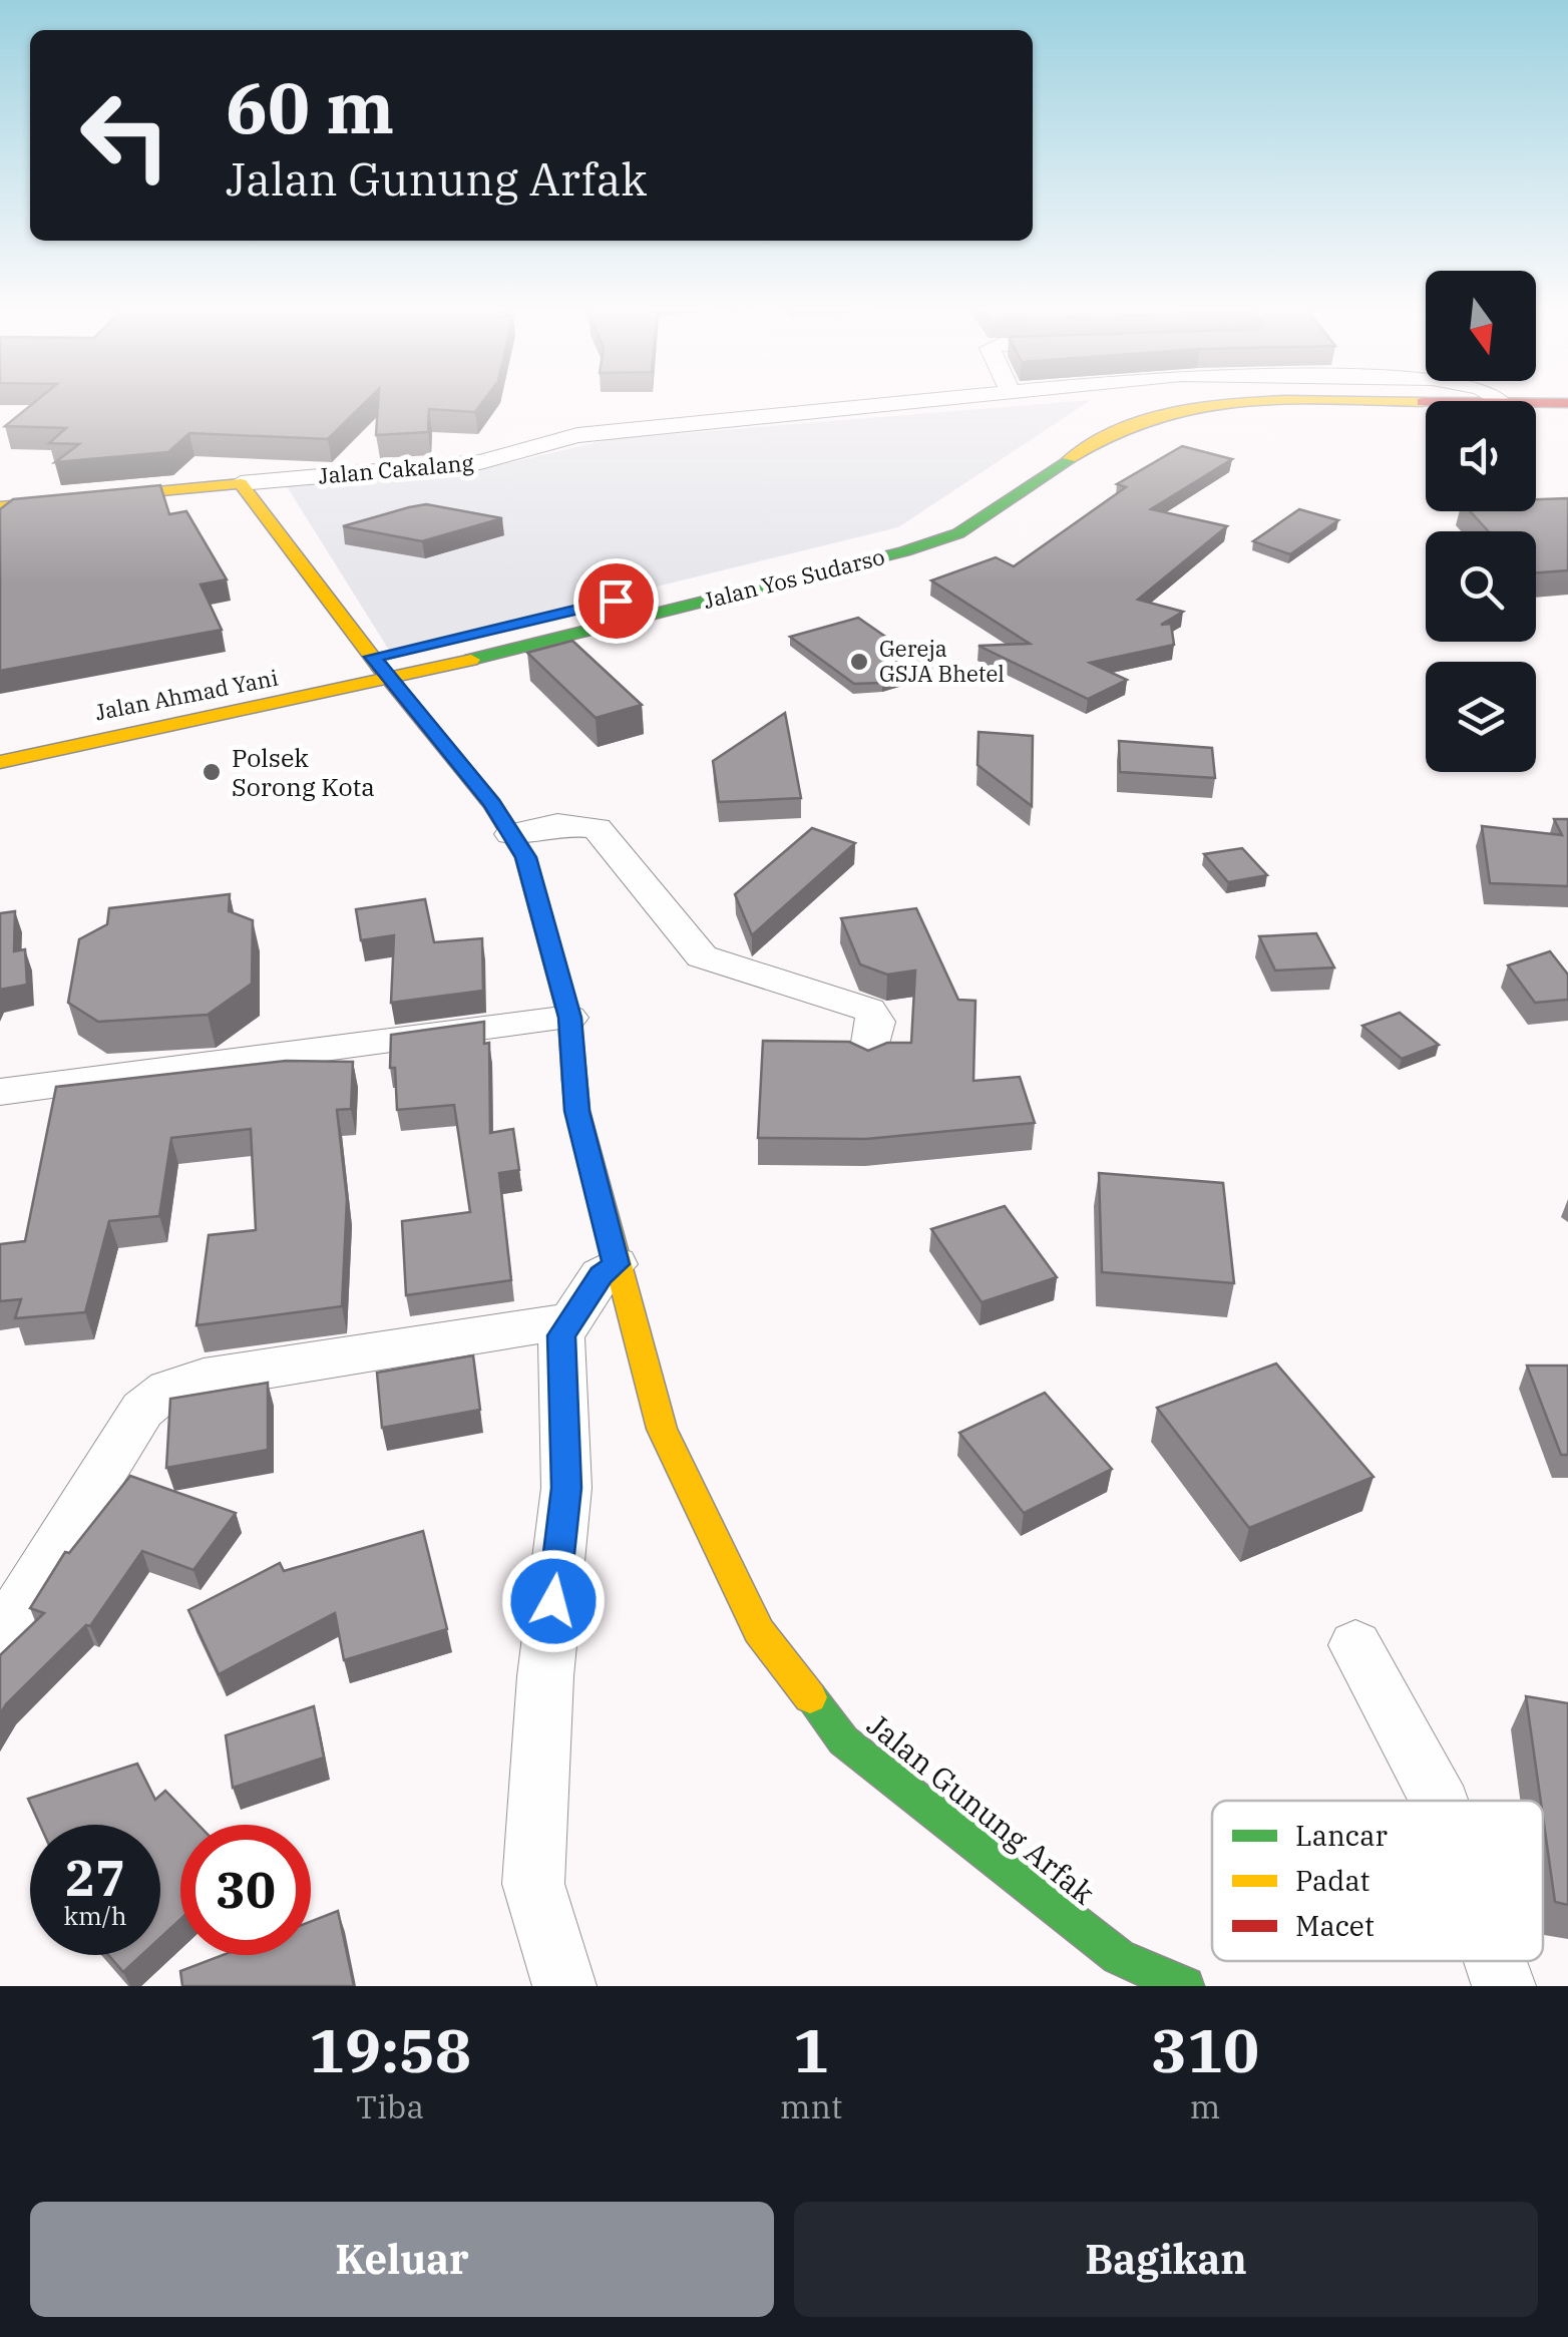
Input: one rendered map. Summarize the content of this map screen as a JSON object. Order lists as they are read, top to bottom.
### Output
{
  "streets": {
    "main road": ["Jalan Yos Sudarso", "Jalan Gunung Arfak"],
    "street": ["Jalan Cakalang"]
  },
  "crossings": [
    ["Jalan Cakalang", "Jalan Gunung Arfak"],
    ["Jalan Yos Sudarso", "Jalan Gunung Arfak"]
  ],
  "places": ["Gereja GSJA Bhetel", "Polsek Sorong Kota"],
  "legend": ["Lancar", "Padat", "Macet"],
  "north": "bottom",
  "page": {
    "turn": ["60 m", "Jalan Gunung Arfak"],
    "speed": "27 km/h",
    "limit": "30",
    "eta": [
      "19:58",
      "Tiba",
      "1",
      "mnt",
      "310",
      "m"
    ],
    "buttons": ["Keluar", "Bagikan"]
  }
}
